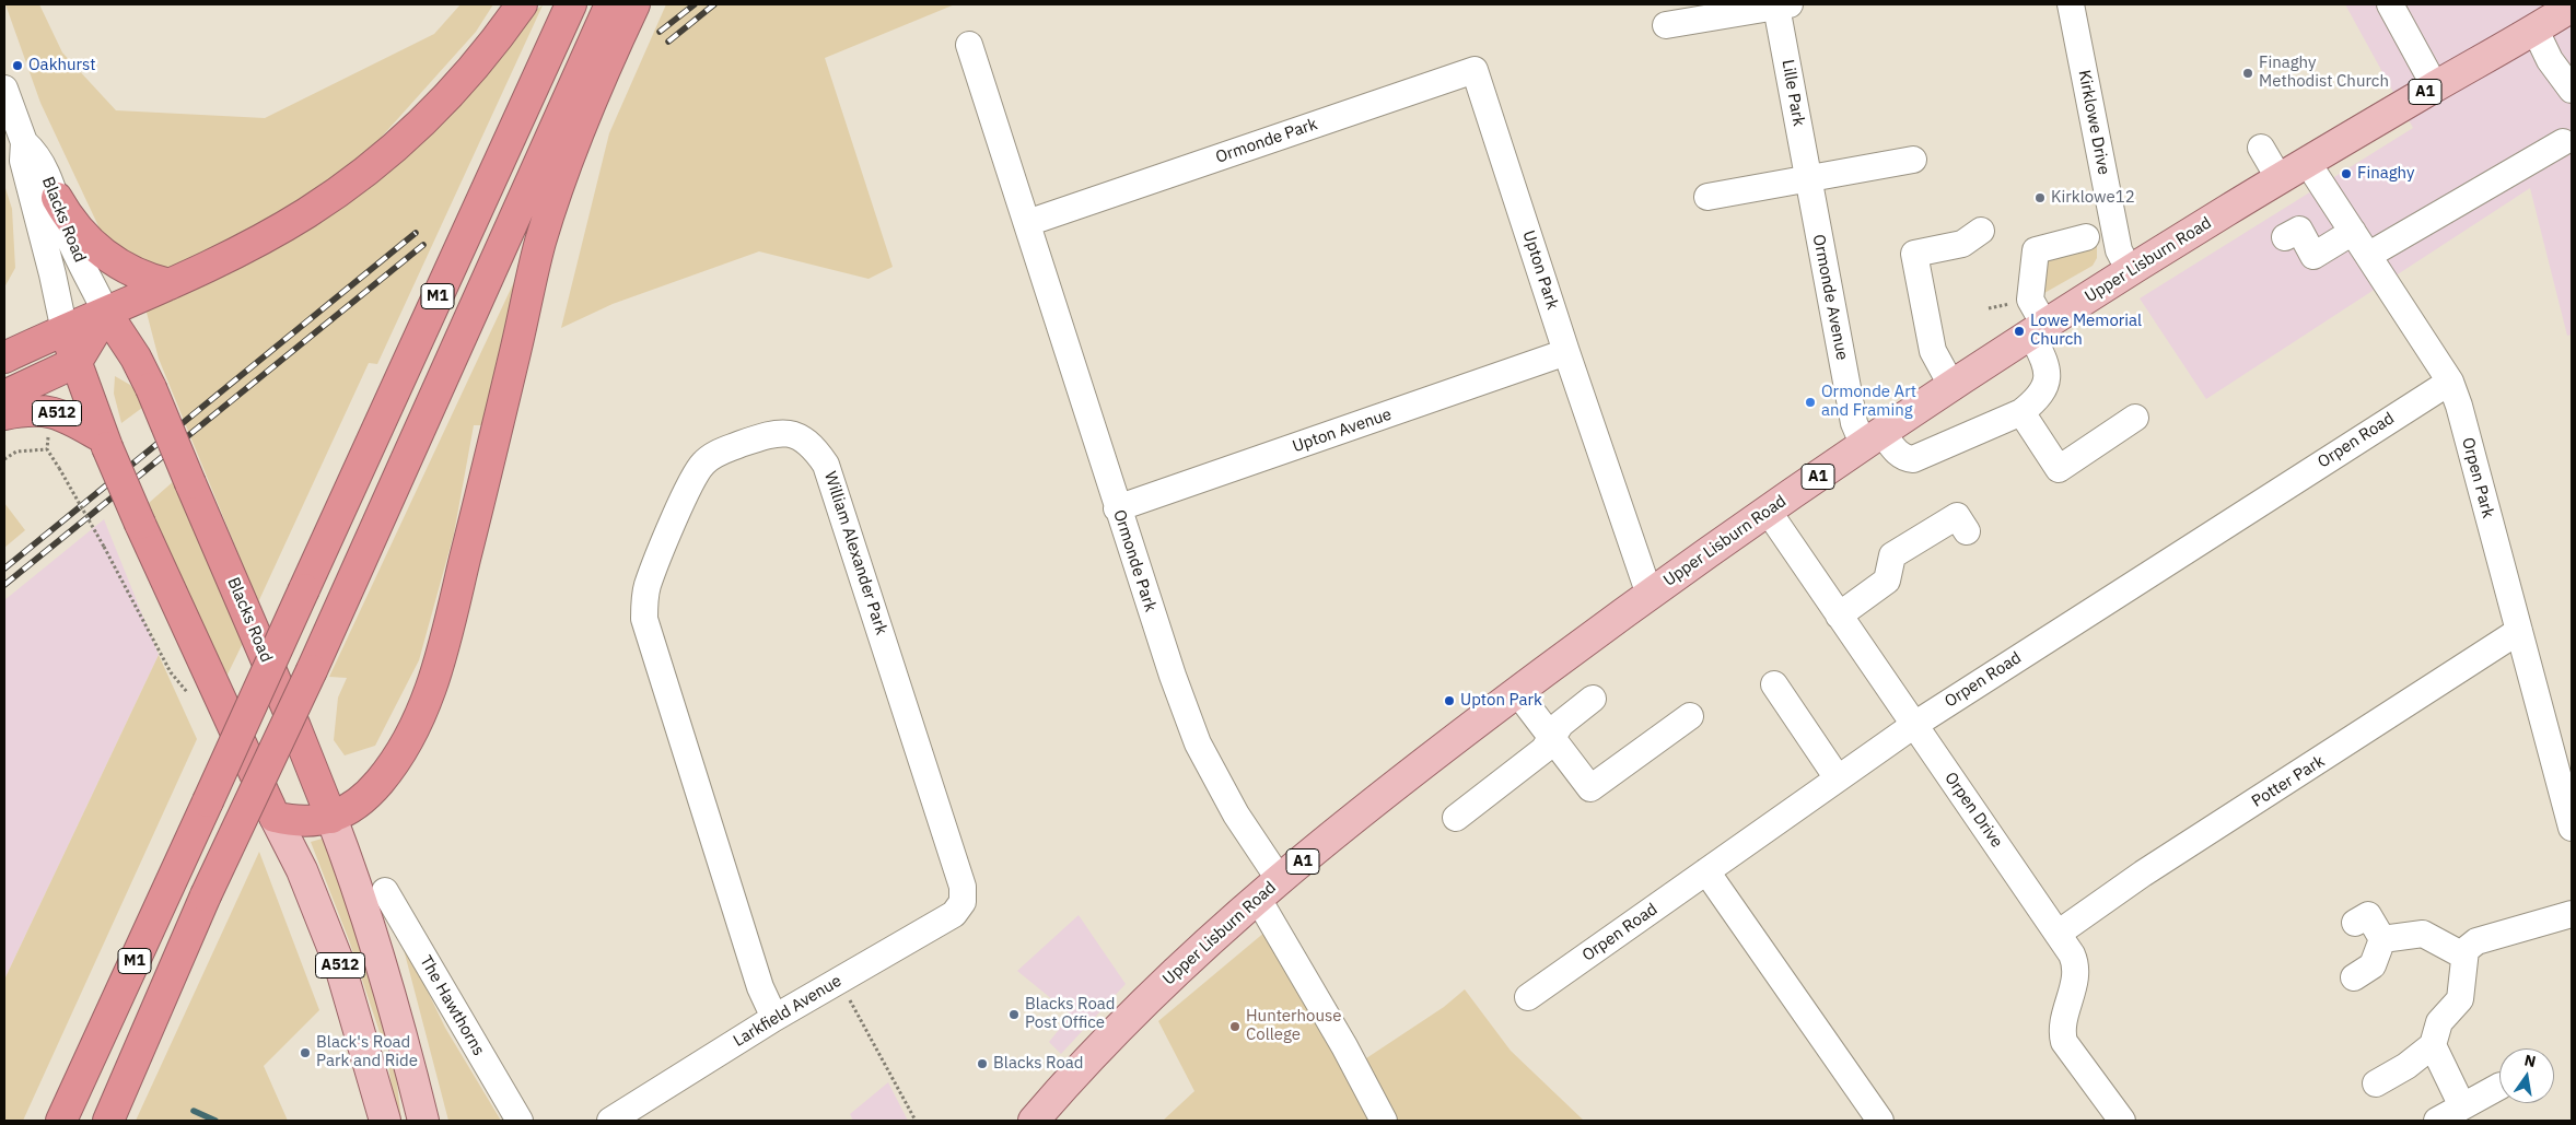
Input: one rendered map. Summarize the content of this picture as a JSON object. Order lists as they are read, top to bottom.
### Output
{
  "streets": {
    "highway": ["Blacks Road", "M1", "A512"],
    "main road": ["A1", "Upper Lisburn Road"],
    "street": [
      "Lille Park",
      "Kirklowe Drive",
      "Ormonde Park",
      "Upton Park",
      "Ormonde Avenue",
      "Upton Avenue",
      "Orpen Road",
      "Orpen Park",
      "William Alexander Park",
      "Potter Park",
      "Orpen Drive",
      "The Hawthorns",
      "Larkfield Avenue"
    ]
  },
  "crossings": [
    ["Lille Park", "Ormonde Avenue"],
    ["Kirklowe Drive", "Upper Lisburn Road"],
    ["Ormonde Park", "Upper Lisburn Road"],
    ["Ormonde Park", "Upton Park"],
    ["Ormonde Park", "Upton Avenue"],
    ["Blacks Road", "A512"],
    ["Upper Lisburn Road", "Upton Park"],
    ["Upper Lisburn Road", "Ormonde Avenue"],
    ["Upper Lisburn Road", "Orpen Park"],
    ["Upper Lisburn Road", "Orpen Drive"],
    ["Upton Park", "Upton Avenue"],
    ["Orpen Road", "Orpen Park"],
    ["Orpen Road", "Orpen Drive"],
    ["Orpen Park", "Potter Park"],
    ["William Alexander Park", "Larkfield Avenue"],
    ["Potter Park", "Orpen Drive"]
  ],
  "places": [
    "Oakhurst",
    "Finaghy Methodist Church",
    "Finaghy",
    "Kirklowe12",
    "Lowe Memorial Church",
    "Ormonde Art and Framing",
    "Upton Park",
    "Blacks Road Post Office",
    "Hunterhouse College",
    "Black's Road Park and Ride",
    "Blacks Road"
  ],
  "north": "top"
}
